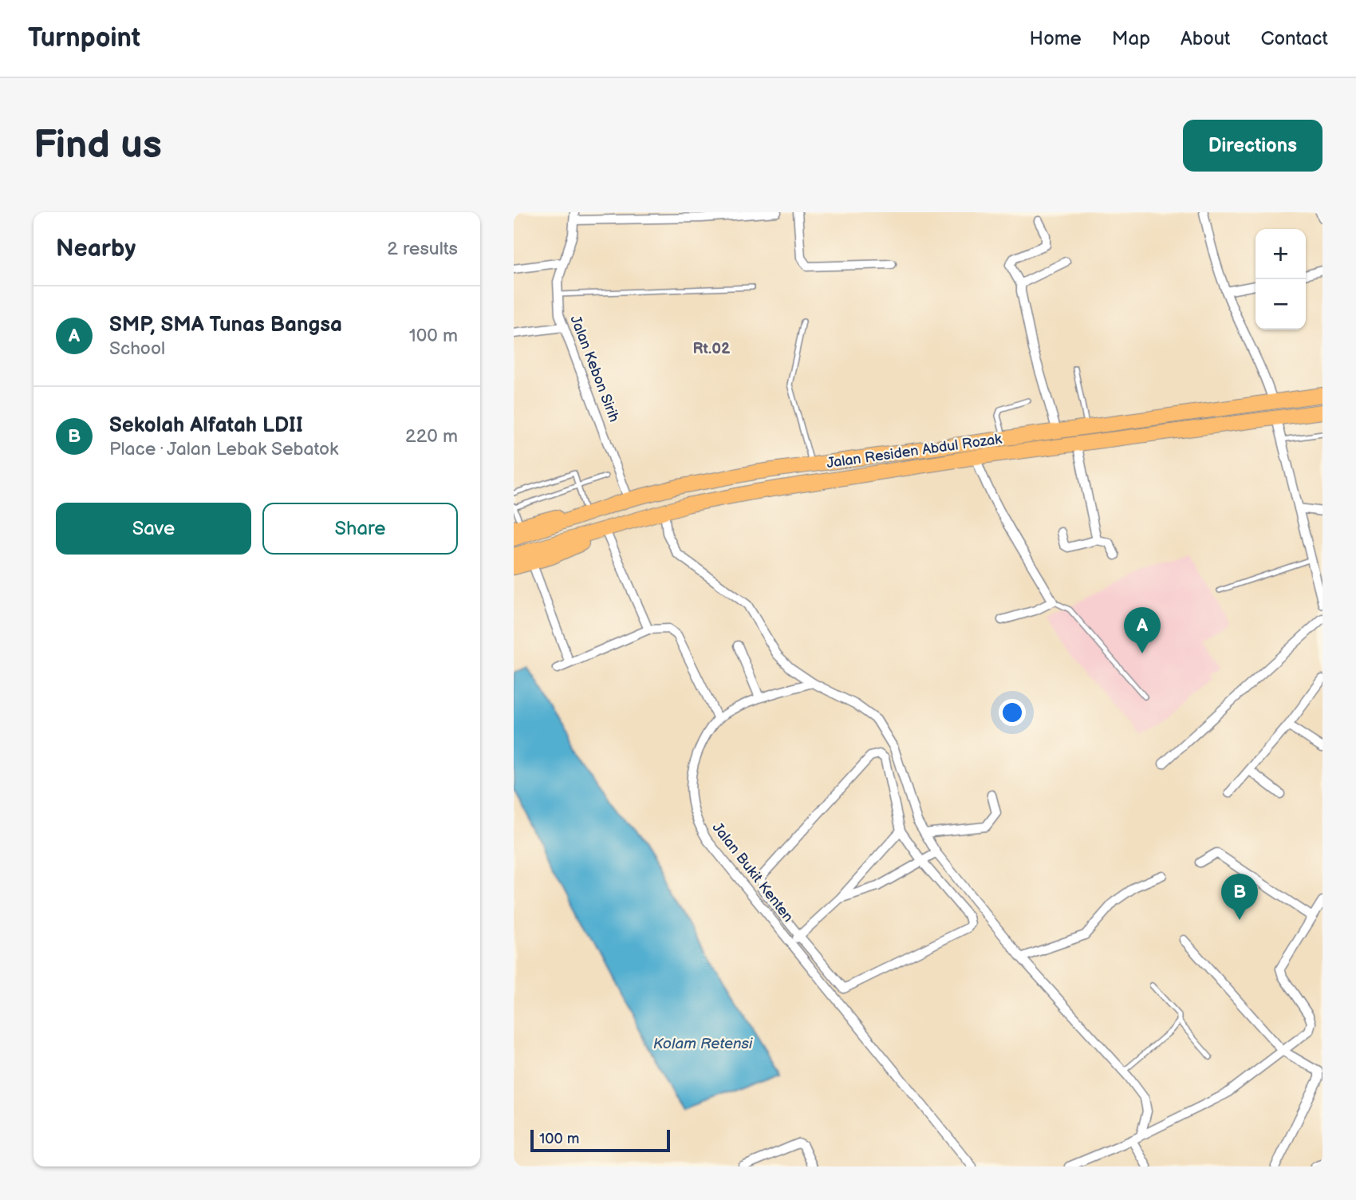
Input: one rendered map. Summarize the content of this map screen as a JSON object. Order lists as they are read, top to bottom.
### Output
{
  "streets": {
    "highway": ["Jalan Residen Abdul Rozak"],
    "street": ["Jalan Kebon Sirih", "Jalan Bukit Kenten"]
  },
  "crossings": [
    ["Jalan Kebon Sirih", "Jalan Residen Abdul Rozak"]
  ],
  "districts": ["Rt.02"],
  "water": ["Kolam Retensi"],
  "scale_bar": "100 m",
  "page": {
    "header": "Turnpoint",
    "nav": [
      "Home",
      "Map",
      "About",
      "Contact"
    ],
    "buttons": [
      "Directions",
      ["Save", "Share"]
    ],
    "title": "Find us",
    "heading": ["Nearby", "2 results"],
    "map_buttons": ["+", "−"],
    "list": [
      {
        "mark": "A",
        "name": "SMP, SMA Tunas Bangsa",
        "note": "School",
        "value": "100 m"
      },
      {
        "mark": "B",
        "name": "Sekolah Alfatah LDII",
        "note": "Place · Jalan Lebak Sebatok",
        "value": "220 m"
      }
    ],
    "pins": ["A", "B"],
    "scale": "100 m"
  }
}
